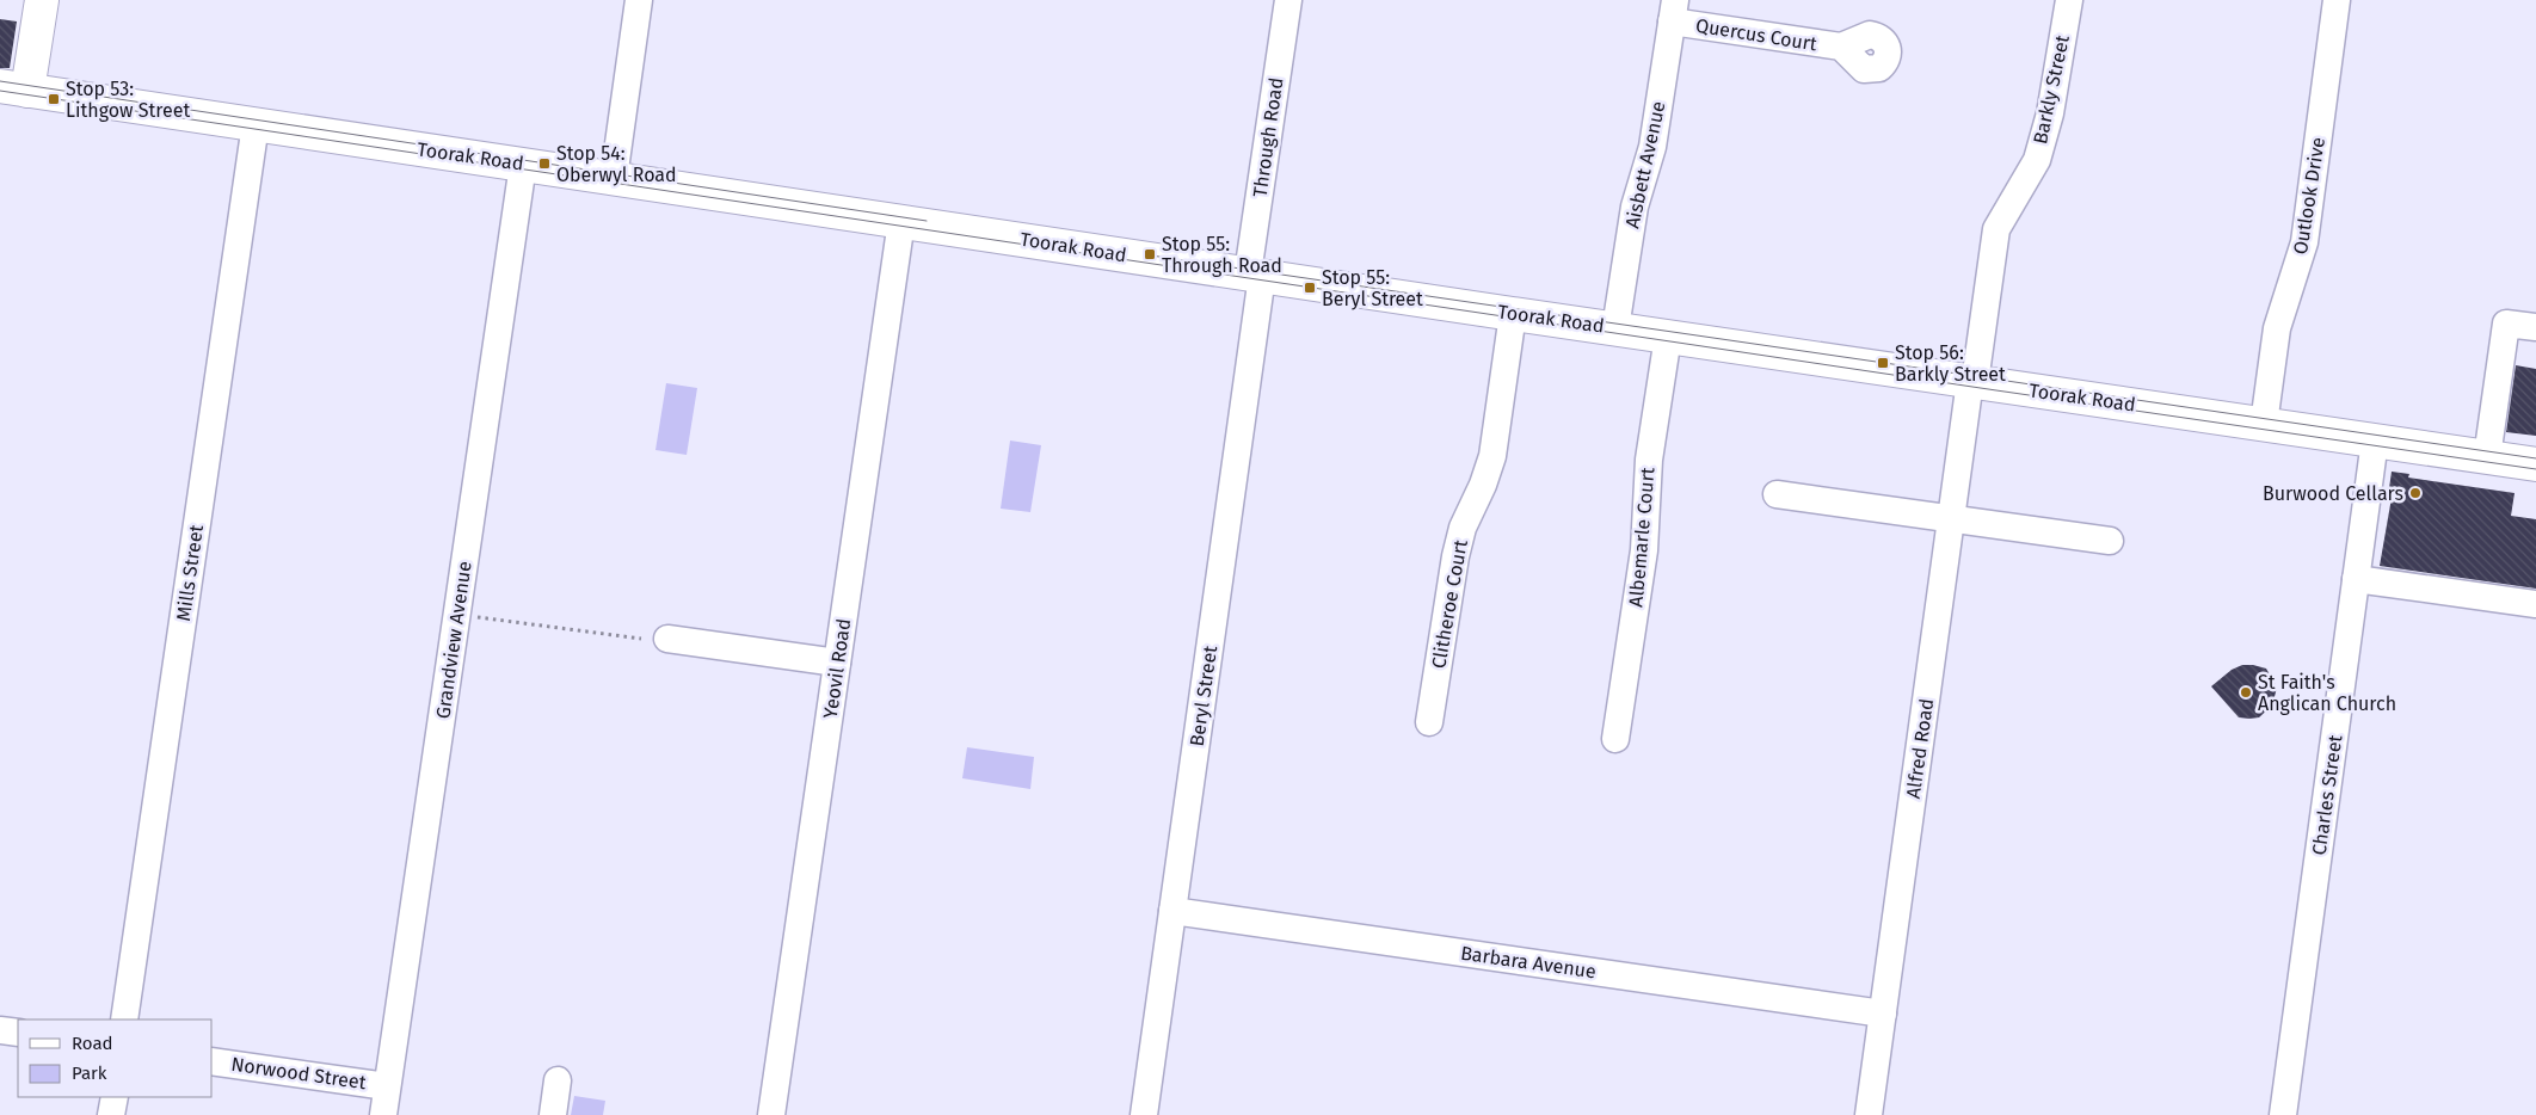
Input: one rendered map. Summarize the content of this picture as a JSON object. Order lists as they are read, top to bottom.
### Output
{
  "streets": {
    "main road": ["Toorak Road"],
    "street": [
      "Quercus Court",
      "Barkly Street",
      "Through Road",
      "Aisbett Avenue",
      "Outlook Drive",
      "Albemarle Court",
      "Mills Street",
      "Clitheroe Court",
      "Grandview Avenue",
      "Yeovil Road",
      "Beryl Street",
      "Alfred Road",
      "Charles Street",
      "Barbara Avenue",
      "Norwood Street"
    ]
  },
  "crossings": [
    ["Quercus Court", "Aisbett Avenue"],
    ["Barkly Street", "Toorak Road"],
    ["Barkly Street", "Alfred Road"],
    ["Through Road", "Toorak Road"],
    ["Through Road", "Beryl Street"],
    ["Toorak Road", "Aisbett Avenue"],
    ["Toorak Road", "Outlook Drive"],
    ["Toorak Road", "Albemarle Court"],
    ["Toorak Road", "Mills Street"],
    ["Toorak Road", "Clitheroe Court"],
    ["Toorak Road", "Grandview Avenue"],
    ["Toorak Road", "Yeovil Road"],
    ["Toorak Road", "Beryl Street"],
    ["Toorak Road", "Alfred Road"],
    ["Toorak Road", "Charles Street"],
    ["Grandview Avenue", "Norwood Street"],
    ["Beryl Street", "Barbara Avenue"],
    ["Alfred Road", "Barbara Avenue"]
  ],
  "places": {
    "transit": [
      "Stop 53: Lithgow Street",
      "Stop 54: Oberwyl Road",
      "Stop 55: Through Road",
      "Stop 55: Beryl Street",
      "Stop 56: Barkly Street"
    ],
    "other": ["Burwood Cellars", "St Faith's Anglican Church"]
  },
  "legend": ["Road", "Park"]
}
